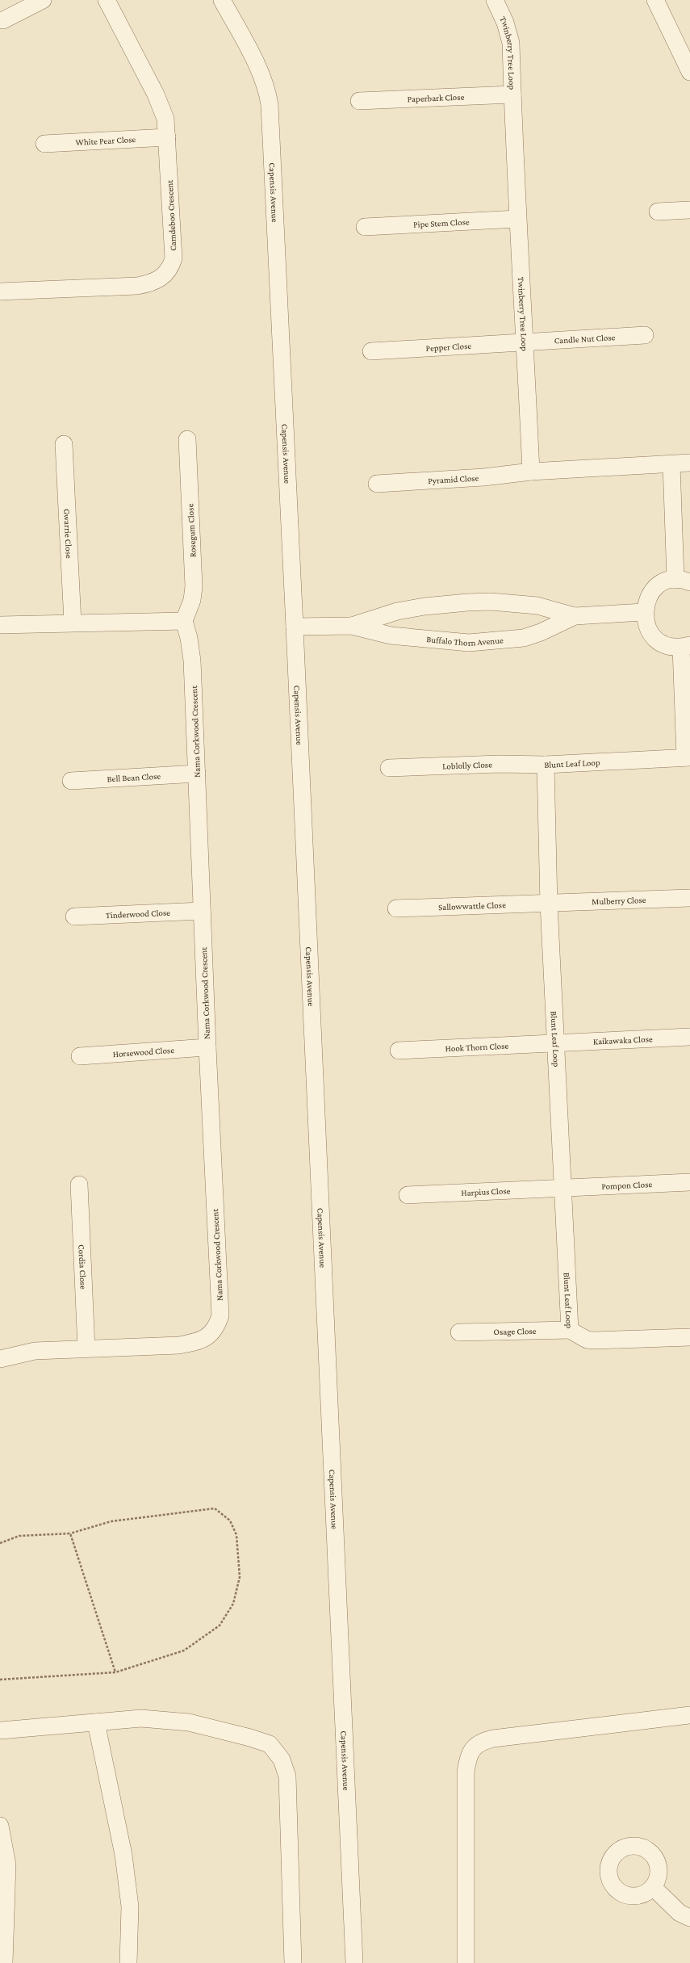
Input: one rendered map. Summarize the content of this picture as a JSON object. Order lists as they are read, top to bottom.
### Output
{
  "streets": {
    "street": [
      "Twinberry Tree Loop",
      "Paperbark Close",
      "White Pear Close",
      "Capensis Avenue",
      "Camdeboo Crescent",
      "Pipe Stem Close",
      "Candle Nut Close",
      "Pepper Close",
      "Pyramid Close",
      "Rosegum Close",
      "Gwarrie Close",
      "Buffalo Thorn Avenue",
      "Nama Corkwood Crescent",
      "Loblolly Close",
      "Blunt Leaf Loop",
      "Bell Bean Close",
      "Mulberry Close",
      "Sallowwattle Close",
      "Tinderwood Close",
      "Kaikawaka Close",
      "Hook Thorn Close",
      "Horsewood Close",
      "Pompon Close",
      "Harpius Close",
      "Cordia Close",
      "Osage Close"
    ]
  },
  "crossings": [
    ["Twinberry Tree Loop", "Paperbark Close"],
    ["Twinberry Tree Loop", "Pipe Stem Close"],
    ["Twinberry Tree Loop", "Candle Nut Close"],
    ["Twinberry Tree Loop", "Pepper Close"],
    ["Twinberry Tree Loop", "Pyramid Close"],
    ["White Pear Close", "Camdeboo Crescent"],
    ["Capensis Avenue", "Buffalo Thorn Avenue"],
    ["Candle Nut Close", "Pepper Close"],
    ["Rosegum Close", "Nama Corkwood Crescent"],
    ["Nama Corkwood Crescent", "Bell Bean Close"],
    ["Nama Corkwood Crescent", "Tinderwood Close"],
    ["Nama Corkwood Crescent", "Horsewood Close"],
    ["Nama Corkwood Crescent", "Cordia Close"],
    ["Loblolly Close", "Blunt Leaf Loop"],
    ["Blunt Leaf Loop", "Mulberry Close"],
    ["Blunt Leaf Loop", "Sallowwattle Close"],
    ["Blunt Leaf Loop", "Kaikawaka Close"],
    ["Blunt Leaf Loop", "Hook Thorn Close"],
    ["Blunt Leaf Loop", "Pompon Close"],
    ["Blunt Leaf Loop", "Harpius Close"],
    ["Blunt Leaf Loop", "Osage Close"],
    ["Mulberry Close", "Sallowwattle Close"],
    ["Kaikawaka Close", "Hook Thorn Close"],
    ["Pompon Close", "Harpius Close"]
  ]
}
